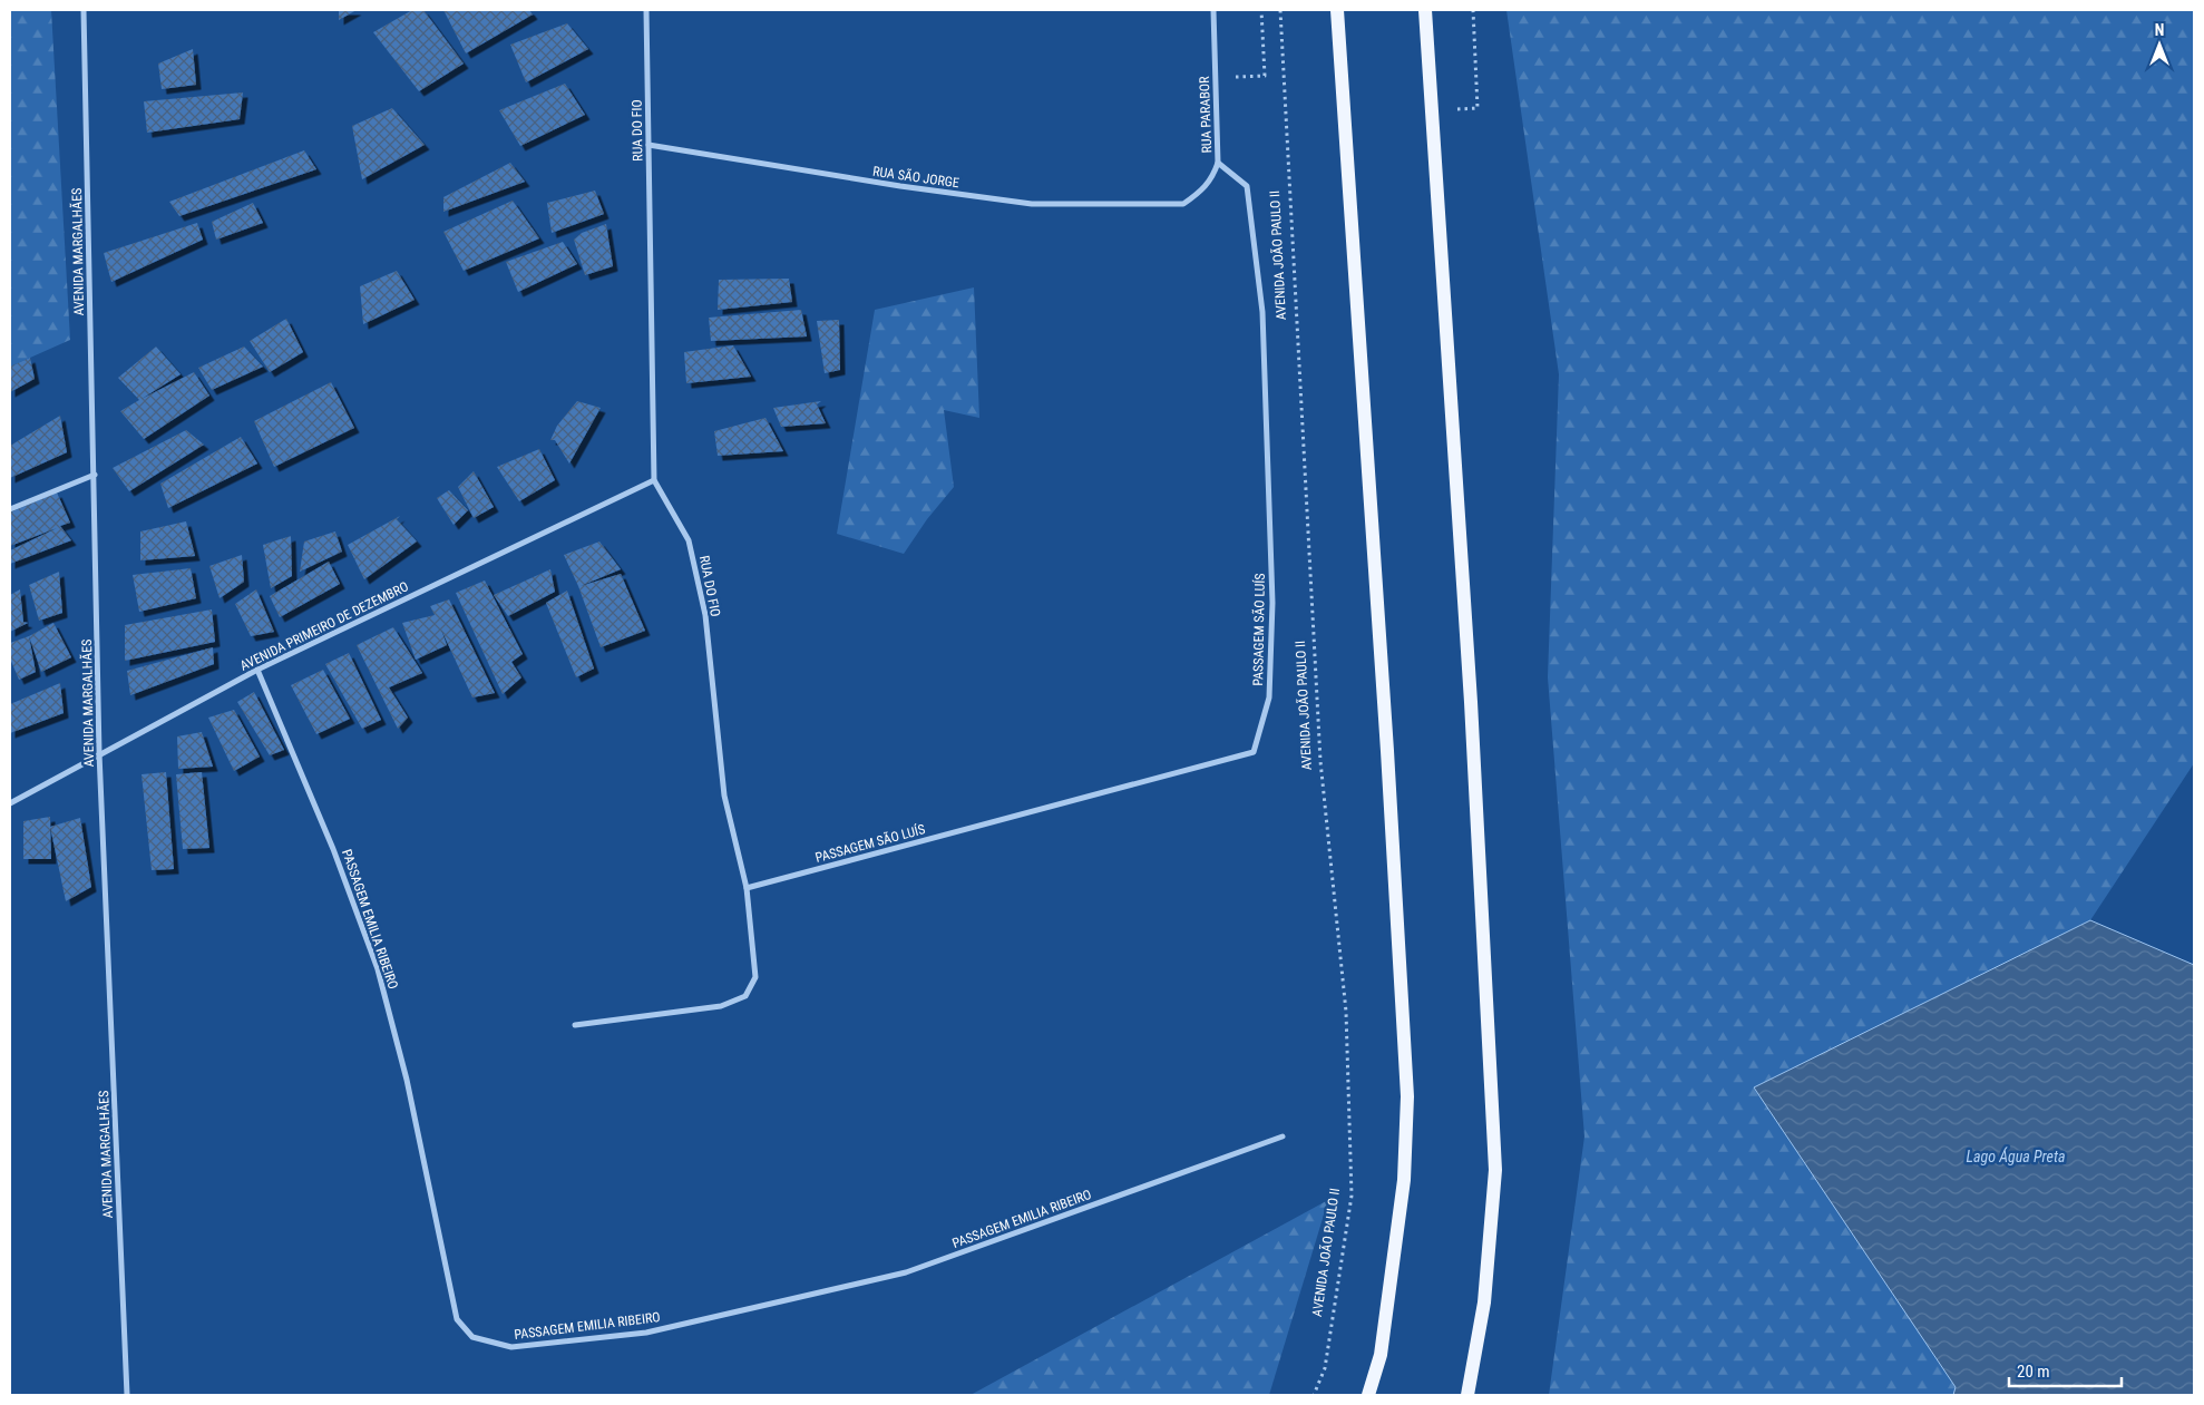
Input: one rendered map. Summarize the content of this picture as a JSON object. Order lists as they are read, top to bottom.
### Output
{
  "streets": {
    "street": [
      "RUA PARABOR",
      "RUA DO FIO",
      "RUA SÃO JORGE",
      "AVENIDA MARGALHÃES",
      "AVENIDA PRIMEIRO DE DEZEMBRO",
      "PASSAGEM SÃO LUÍS",
      "PASSAGEM EMILIA RIBEIRO"
    ],
    "path": ["AVENIDA JOÃO PAULO II"]
  },
  "crossings": [
    ["RUA PARABOR", "RUA SÃO JORGE"],
    ["RUA PARABOR", "PASSAGEM SÃO LUÍS"],
    ["RUA DO FIO", "RUA SÃO JORGE"],
    ["RUA DO FIO", "AVENIDA PRIMEIRO DE DEZEMBRO"],
    ["RUA DO FIO", "PASSAGEM SÃO LUÍS"],
    ["AVENIDA MARGALHÃES", "AVENIDA PRIMEIRO DE DEZEMBRO"],
    ["AVENIDA PRIMEIRO DE DEZEMBRO", "PASSAGEM EMILIA RIBEIRO"]
  ],
  "water": ["Lago Água Preta"],
  "scale_bar": "20 m",
  "north": "top"
}
